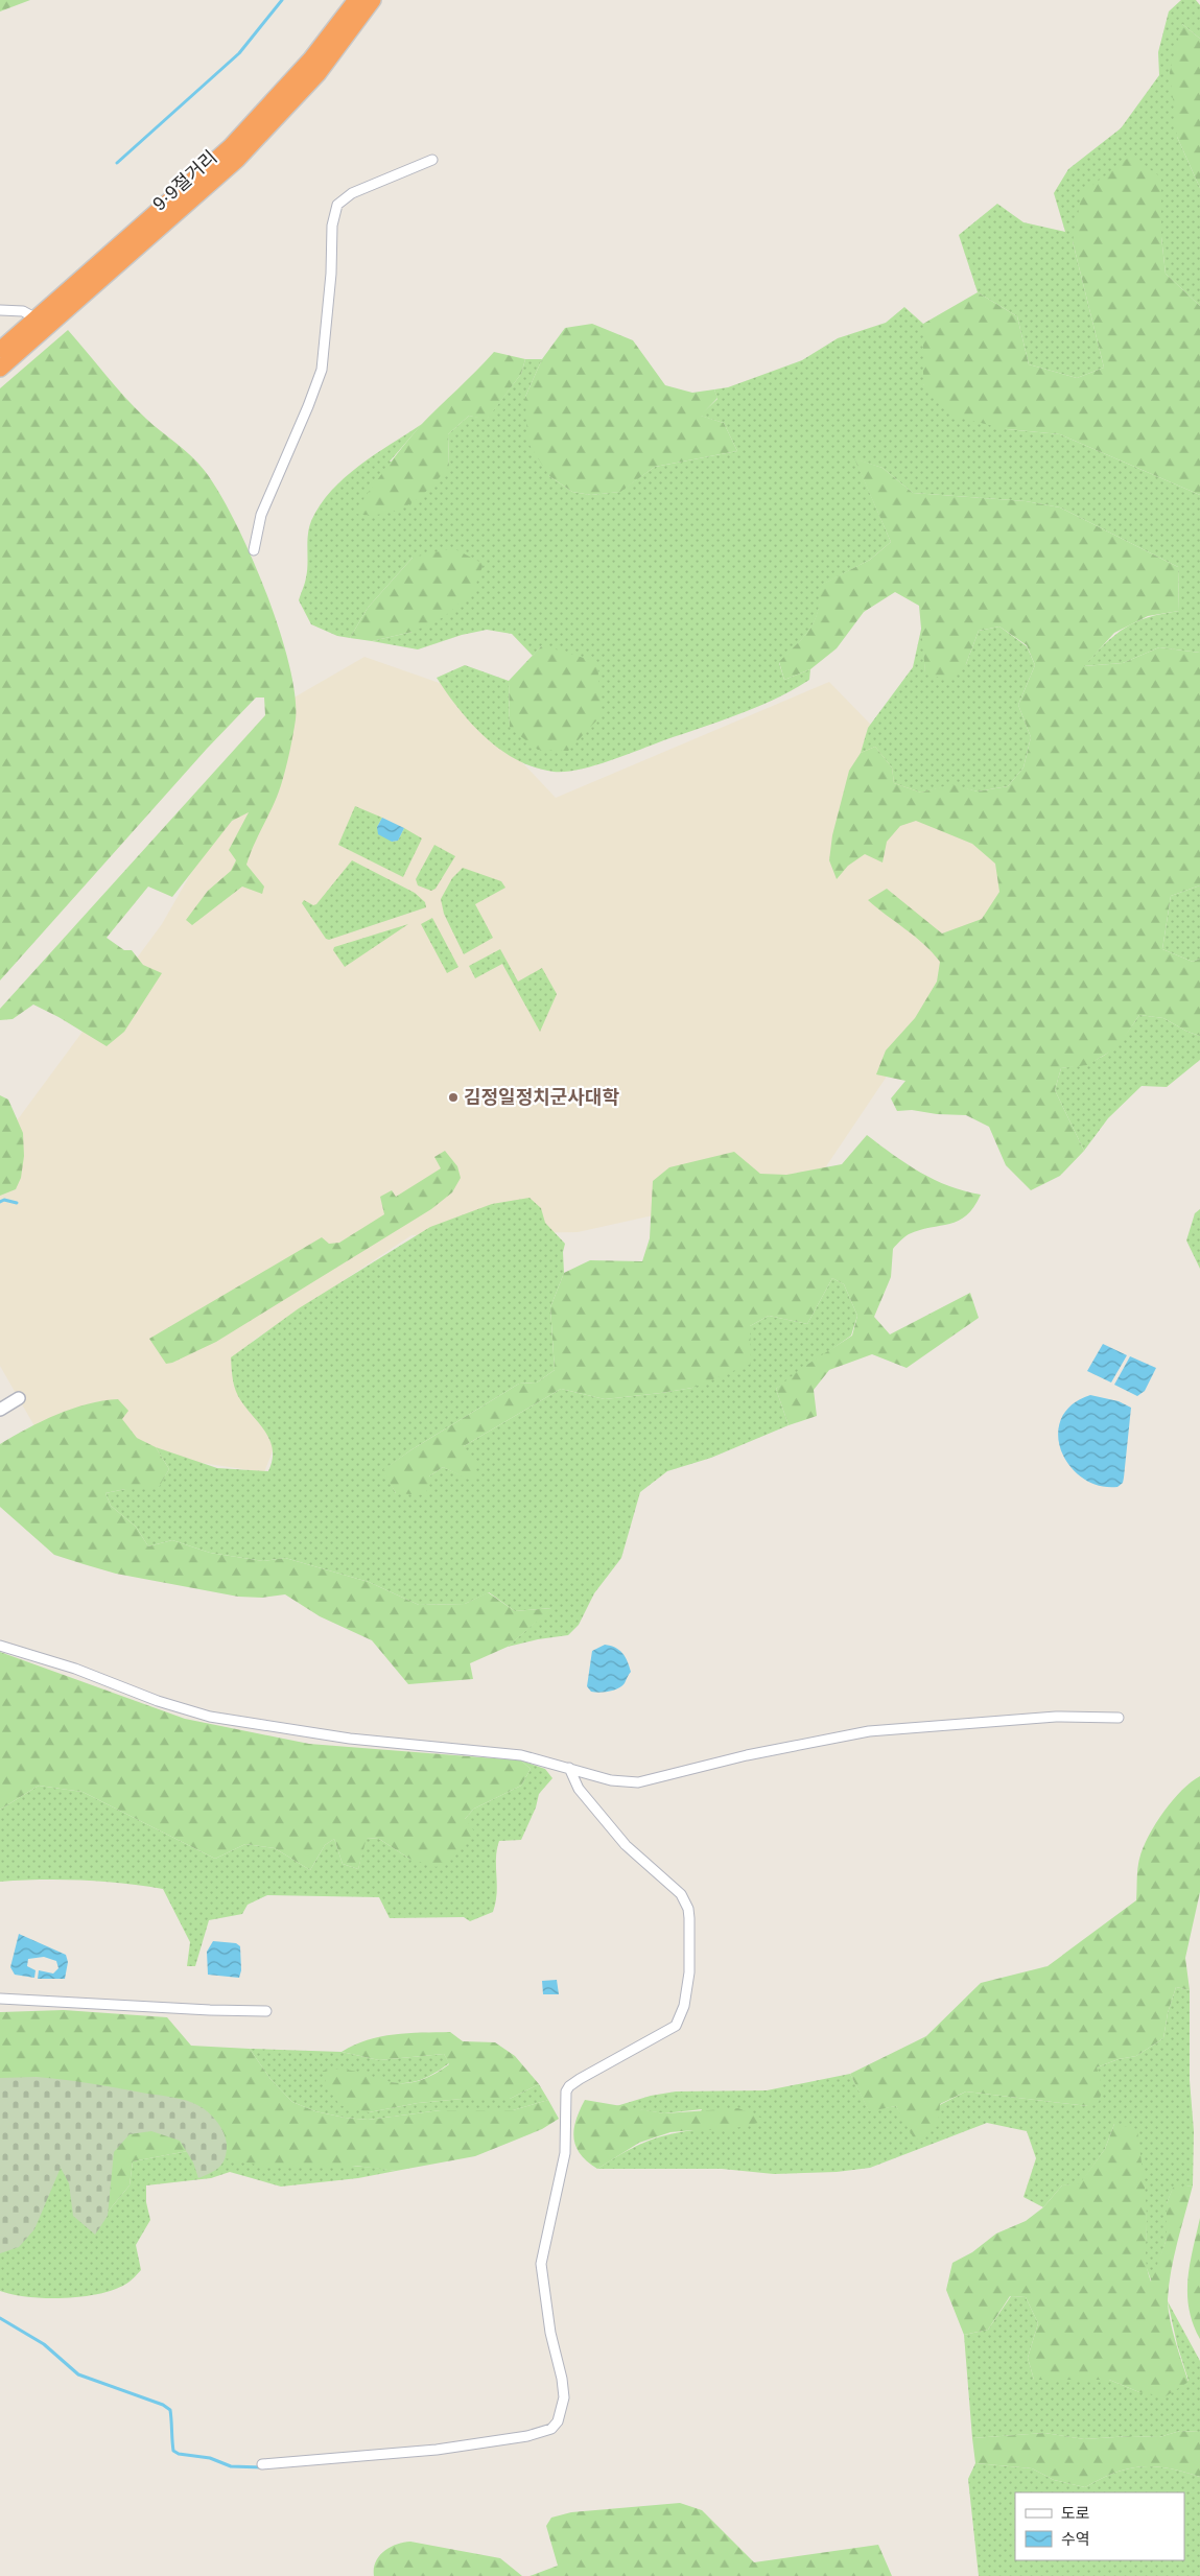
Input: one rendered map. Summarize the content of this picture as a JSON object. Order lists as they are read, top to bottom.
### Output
{
  "streets": {
    "highway": ["9·9절거리"]
  },
  "places": ["김정일정치군사대학"],
  "legend": ["도로", "수역"]
}
